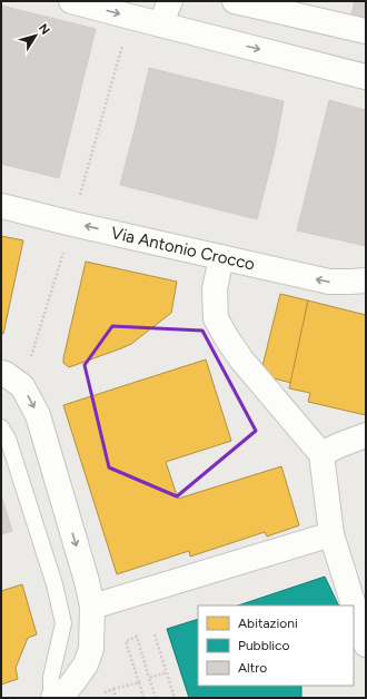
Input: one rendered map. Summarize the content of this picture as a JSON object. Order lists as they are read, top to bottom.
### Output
{
  "streets": {
    "street": ["Via Antonio Crocco"]
  },
  "legend": ["Abitazioni", "Pubblico", "Altro"],
  "north": "top right"
}
